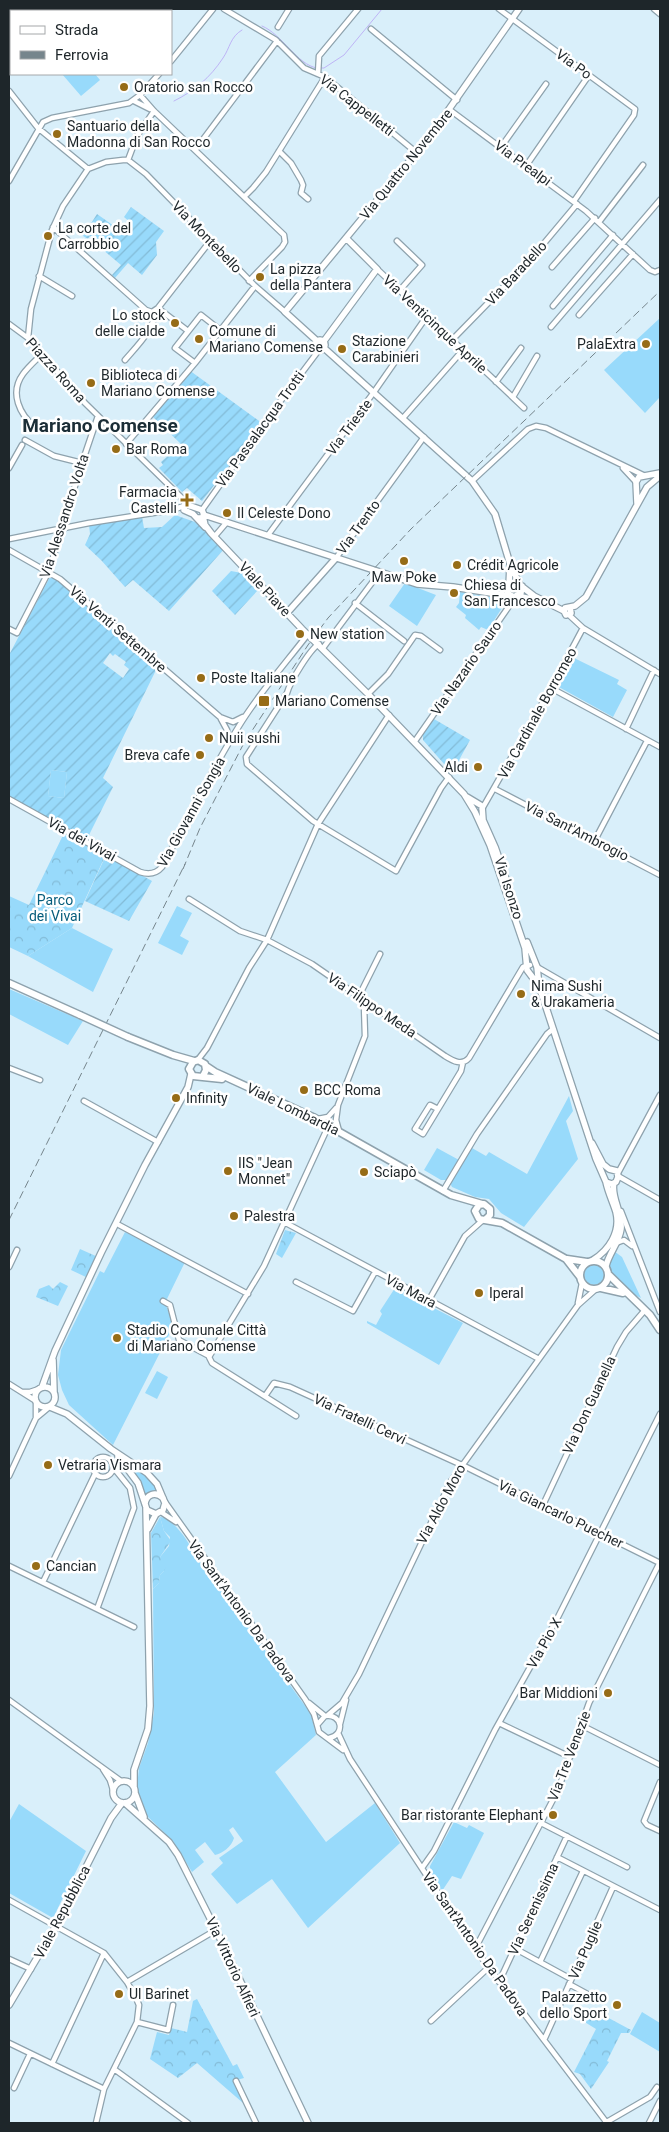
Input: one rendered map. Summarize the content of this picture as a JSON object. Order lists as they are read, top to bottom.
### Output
{
  "streets": {
    "main road": ["Viale Lombardia"],
    "street": [
      "Via Po",
      "Via Cappelletti",
      "Via Prealpi",
      "Via Quattro Novembre",
      "Via Montebello",
      "Via Baradello",
      "Via Venticinque Aprile",
      "Piazza Roma",
      "Via Trieste",
      "Via Passalacqua Trotti",
      "Via Alessandro Volta",
      "Via Trento",
      "Viale Piave",
      "Via Venti Settembre",
      "Via Nazario Sauro",
      "Via Cardinale Borromeo",
      "Via Giovanni Songia",
      "Via Sant'Ambrogio",
      "Via dei Vivai",
      "Via Isonzo",
      "Via Filippo Meda",
      "Via Mara",
      "Via Don Guanella",
      "Via Fratelli Cervi",
      "Via Aldo Moro",
      "Via Giancarlo Puecher",
      "Via Sant'Antonio Da Padova",
      "Via Pio X",
      "Via Tre Venezie",
      "Via Serenissima",
      "Viale Repubblica",
      "Via Puglie",
      "Via Vittorio Alfieri"
    ]
  },
  "crossings": [
    ["Via Po", "Via Quattro Novembre"],
    ["Via Po", "Via Baradello"],
    ["Via Cappelletti", "Via Quattro Novembre"],
    ["Via Prealpi", "Via Quattro Novembre"],
    ["Via Prealpi", "Via Baradello"],
    ["Via Quattro Novembre", "Via Montebello"],
    ["Via Quattro Novembre", "Via Venticinque Aprile"],
    ["Via Montebello", "Via Trieste"],
    ["Via Montebello", "Via Passalacqua Trotti"],
    ["Via Montebello", "Via Trento"],
    ["Via Baradello", "Via Venticinque Aprile"],
    ["Via Venticinque Aprile", "Via Trieste"],
    ["Piazza Roma", "Via Alessandro Volta"],
    ["Via Passalacqua Trotti", "Viale Piave"],
    ["Via Alessandro Volta", "Via Venti Settembre"],
    ["Via Trento", "Viale Piave"],
    ["Viale Piave", "Via Giovanni Songia"],
    ["Viale Piave", "Via Isonzo"],
    ["Via Venti Settembre", "Via Giovanni Songia"],
    ["Via Nazario Sauro", "Via Isonzo"],
    ["Via Cardinale Borromeo", "Via Sant'Ambrogio"],
    ["Via Cardinale Borromeo", "Via Isonzo"],
    ["Via Giovanni Songia", "Via dei Vivai"],
    ["Via Mara", "Via Aldo Moro"],
    ["Via Don Guanella", "Via Giancarlo Puecher"],
    ["Via Fratelli Cervi", "Via Aldo Moro"],
    ["Via Fratelli Cervi", "Via Giancarlo Puecher"],
    ["Via Aldo Moro", "Via Giancarlo Puecher"],
    ["Via Aldo Moro", "Via Sant'Antonio Da Padova"],
    ["Via Giancarlo Puecher", "Via Pio X"],
    ["Via Giancarlo Puecher", "Via Tre Venezie"],
    ["Via Sant'Antonio Da Padova", "Via Pio X"],
    ["Via Sant'Antonio Da Padova", "Via Tre Venezie"],
    ["Via Sant'Antonio Da Padova", "Via Serenissima"],
    ["Via Sant'Antonio Da Padova", "Via Puglie"],
    ["Viale Repubblica", "Via Vittorio Alfieri"]
  ],
  "districts": ["Mariano Comense"],
  "parks": ["Parco dei Vivai"],
  "places": {
    "other": [
      "Oratorio san Rocco",
      "Santuario della Madonna di San Rocco",
      "La corte del Carrobbio",
      "La pizza della Pantera",
      "Lo stock delle cialde",
      "Comune di Mariano Comense",
      "PalaExtra",
      "Stazione Carabinieri",
      "Biblioteca di Mariano Comense",
      "Bar Roma",
      "Il Celeste Dono",
      "Maw Poke",
      "Crédit Agricole",
      "Chiesa di San Francesco",
      "New station",
      "Poste Italiane",
      "Nuii sushi",
      "Breva cafe",
      "Aldi",
      "Nima Sushi & Urakameria",
      "BCC Roma",
      "Infinity",
      "IIS \"Jean Monnet\"",
      "Sciapò",
      "Palestra",
      "Iperal",
      "Stadio Comunale Città di Mariano Comense",
      "Vetraria Vismara",
      "Cancian",
      "Bar Middioni",
      "Bar ristorante Elephant",
      "Ul Barinet",
      "Palazzetto dello Sport"
    ],
    "health": ["Farmacia Castelli"],
    "transit": ["Mariano Comense"]
  },
  "legend": ["Strada", "Ferrovia"]
}
